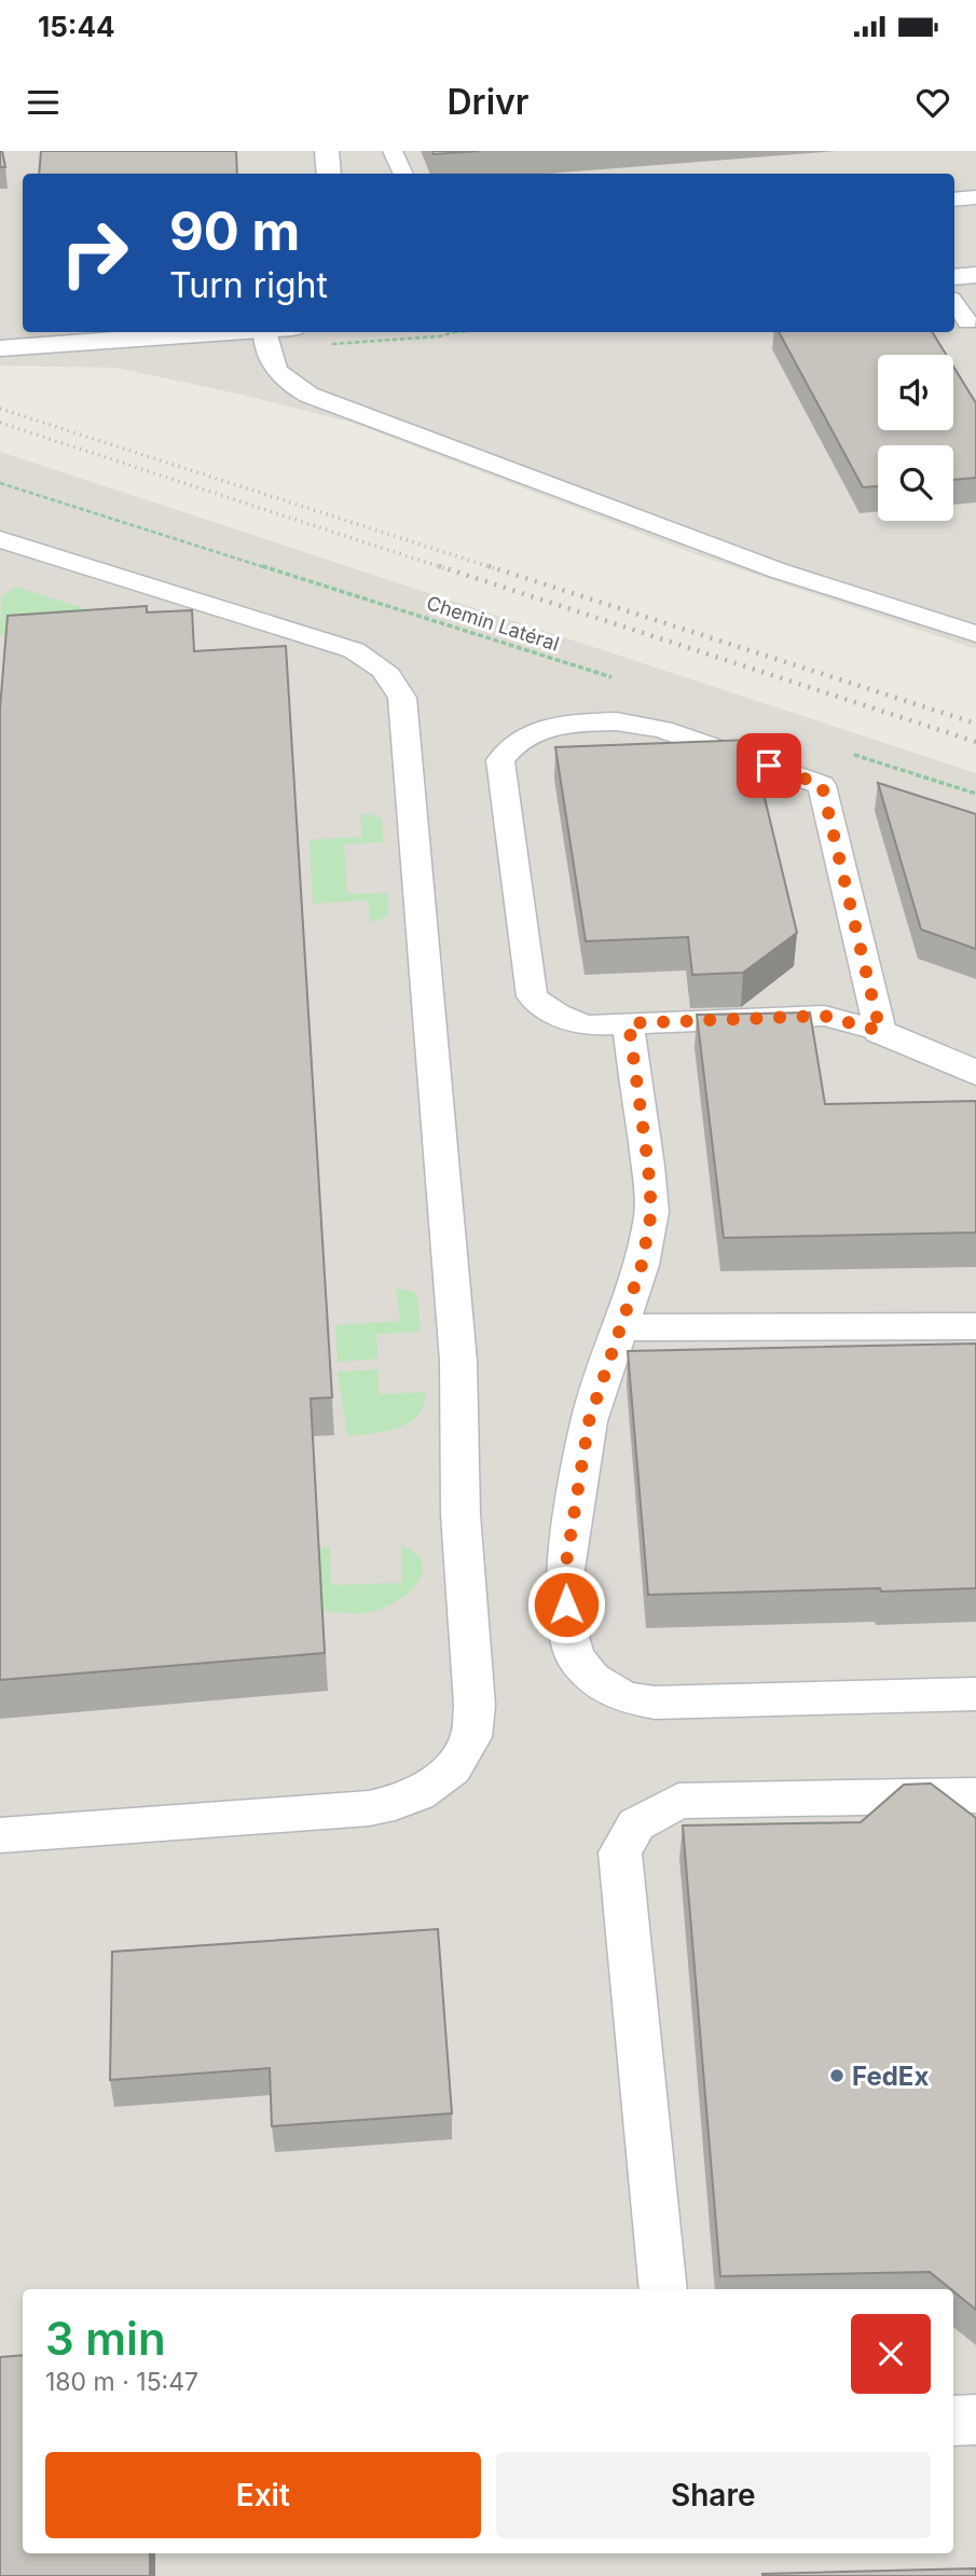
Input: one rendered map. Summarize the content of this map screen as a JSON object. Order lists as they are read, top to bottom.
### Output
{
  "streets": {
    "path": ["Chemin Latéral"]
  },
  "places": ["FedEx"],
  "page": {
    "status": "15:44",
    "header": "Drivr",
    "turn": ["90 m", "Turn right"],
    "heading": ["3 min", "180 m · 15:47"],
    "buttons": ["Exit", "Share"]
  }
}
